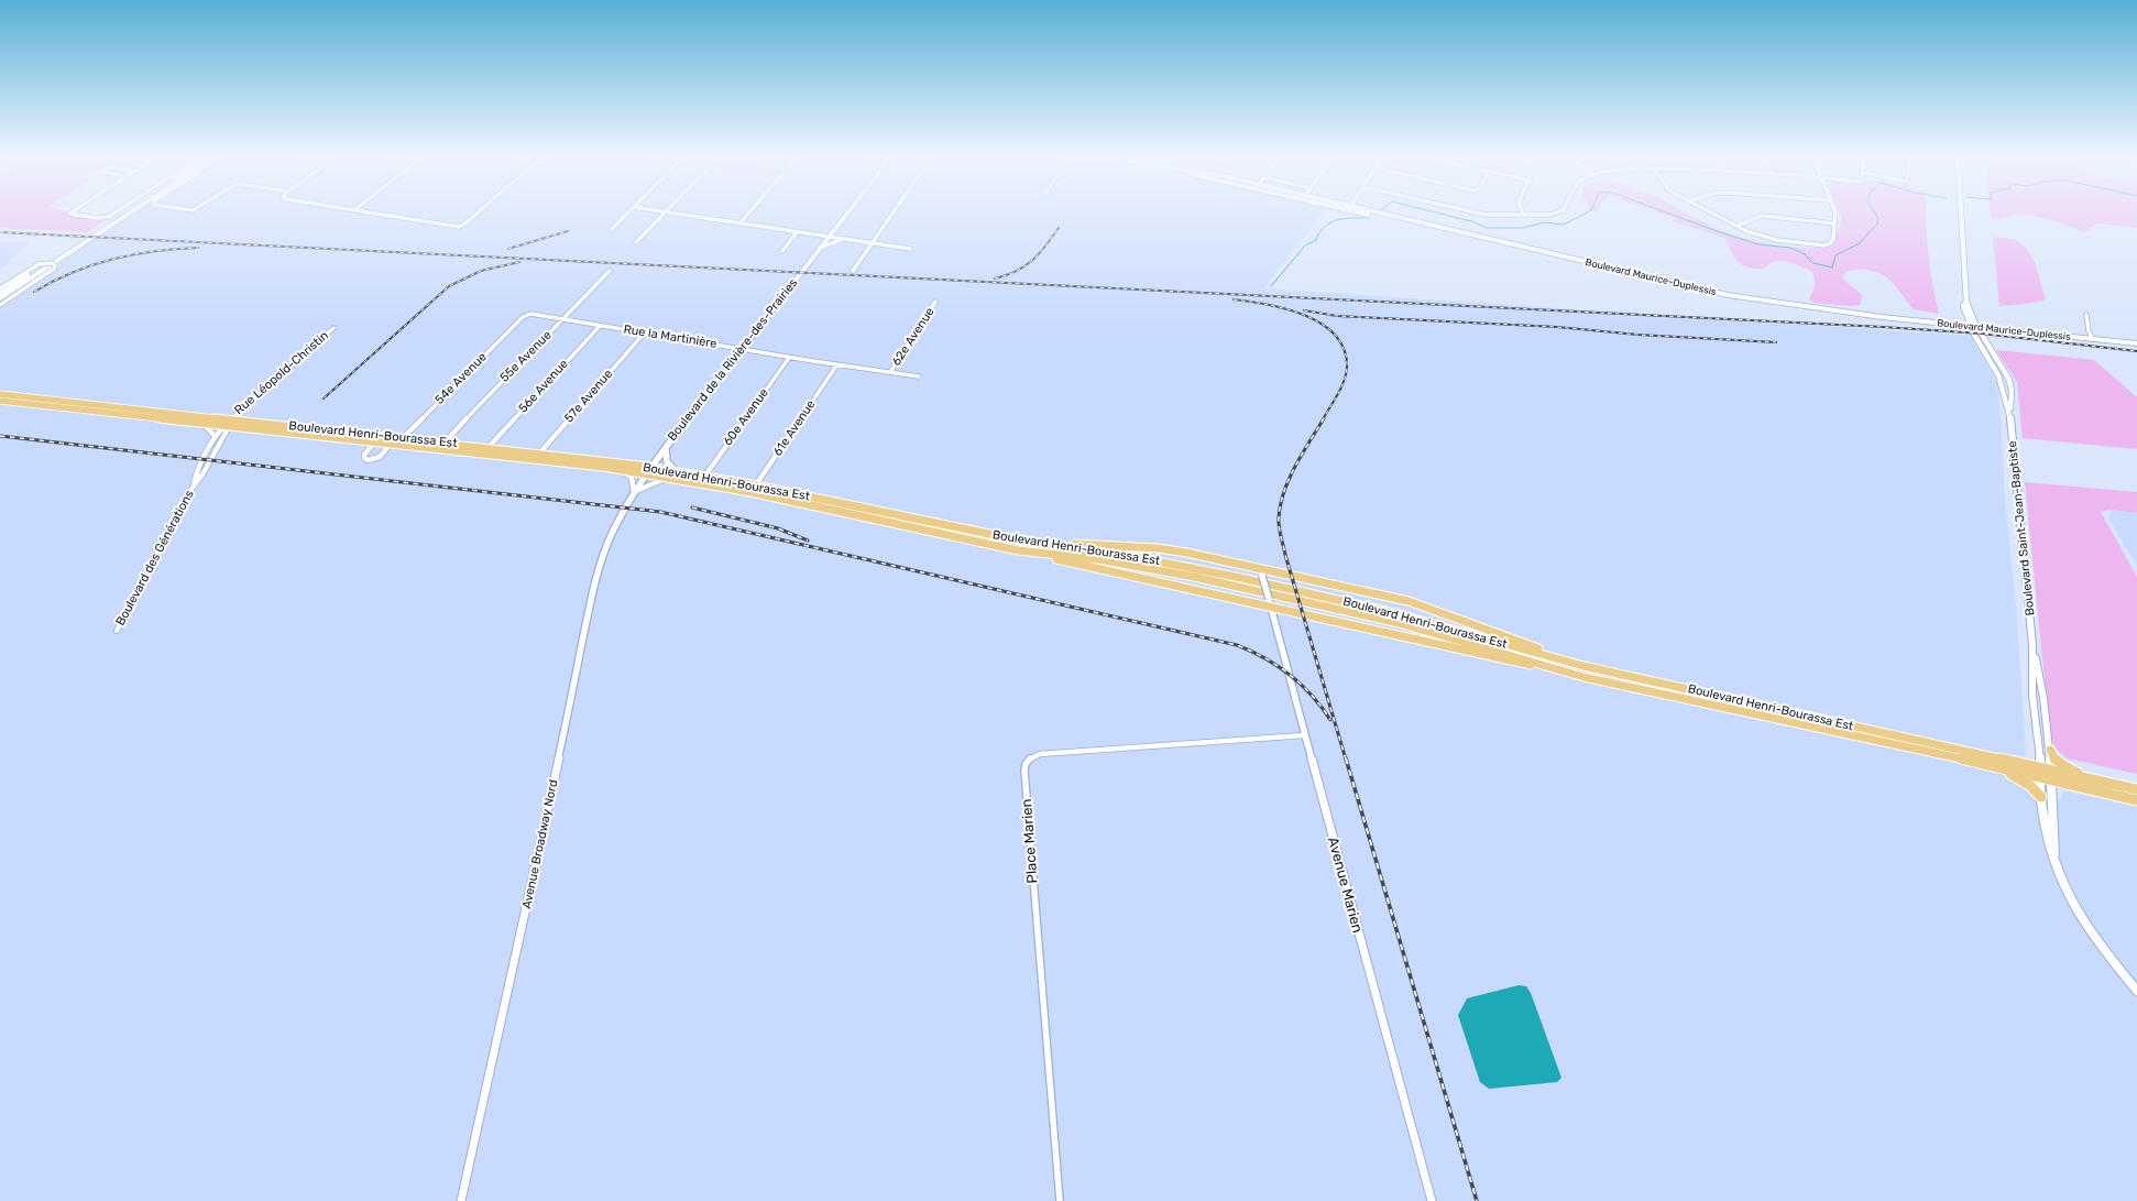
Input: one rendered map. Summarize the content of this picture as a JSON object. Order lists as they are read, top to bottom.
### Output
{
  "streets": {
    "main road": ["Boulevard Henri-Bourassa Est", "Boulevard Saint-Jean-Baptiste"],
    "street": [
      "Boulevard Maurice-Duplessis",
      "Rue la Martinière",
      "62e Avenue",
      "55e Avenue",
      "Boulevard de la Rivière-des-Prairies",
      "Rue Léopold-Christin",
      "54e Avenue",
      "56e Avenue",
      "57e Avenue",
      "60e Avenue",
      "61e Avenue",
      "Boulevard des Générations",
      "Place Marien",
      "Avenue Broadway Nord",
      "Avenue Marien"
    ]
  },
  "crossings": [
    ["Boulevard Maurice-Duplessis", "Boulevard Saint-Jean-Baptiste"],
    ["Rue la Martinière", "62e Avenue"],
    ["Rue la Martinière", "55e Avenue"],
    ["Rue la Martinière", "Boulevard de la Rivière-des-Prairies"],
    ["Rue la Martinière", "54e Avenue"],
    ["Rue la Martinière", "56e Avenue"],
    ["Rue la Martinière", "57e Avenue"],
    ["Rue la Martinière", "60e Avenue"],
    ["Rue la Martinière", "61e Avenue"],
    ["55e Avenue", "Boulevard Henri-Bourassa Est"],
    ["Boulevard de la Rivière-des-Prairies", "Boulevard Henri-Bourassa Est"],
    ["Boulevard de la Rivière-des-Prairies", "Avenue Broadway Nord"],
    ["Rue Léopold-Christin", "Boulevard Henri-Bourassa Est"],
    ["Rue Léopold-Christin", "Boulevard des Générations"],
    ["54e Avenue", "Boulevard Henri-Bourassa Est"],
    ["56e Avenue", "Boulevard Henri-Bourassa Est"],
    ["57e Avenue", "Boulevard Henri-Bourassa Est"],
    ["60e Avenue", "Boulevard Henri-Bourassa Est"],
    ["61e Avenue", "Boulevard Henri-Bourassa Est"],
    ["Boulevard Henri-Bourassa Est", "Boulevard Saint-Jean-Baptiste"],
    ["Boulevard Henri-Bourassa Est", "Boulevard des Générations"],
    ["Boulevard Henri-Bourassa Est", "Avenue Broadway Nord"],
    ["Place Marien", "Avenue Marien"]
  ]
}
